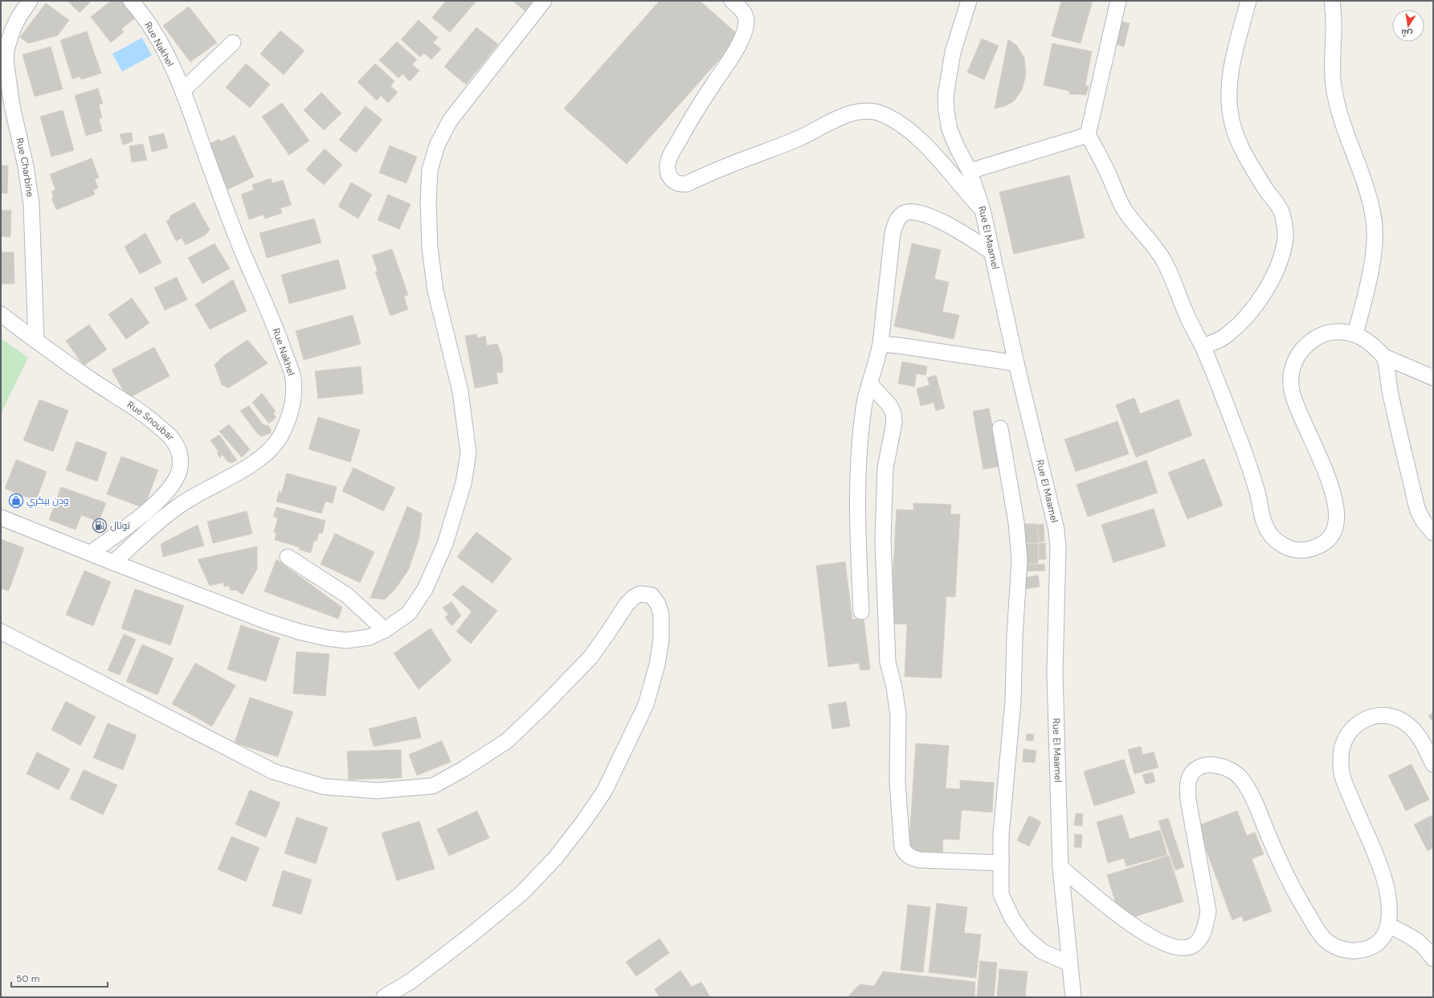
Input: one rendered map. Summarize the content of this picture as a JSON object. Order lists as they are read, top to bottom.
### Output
{
  "streets": {
    "street": [
      "Rue Nakhel",
      "Rue Charbine",
      "Rue El Maamel",
      "Rue Snoubar"
    ]
  },
  "crossings": [
    ["Rue Charbine", "Rue Snoubar"]
  ],
  "places": {
    "shop": ["ودن بيكري"],
    "fuel station": ["توتال"]
  },
  "scale_bar": "50 m",
  "north": "bottom"
}
